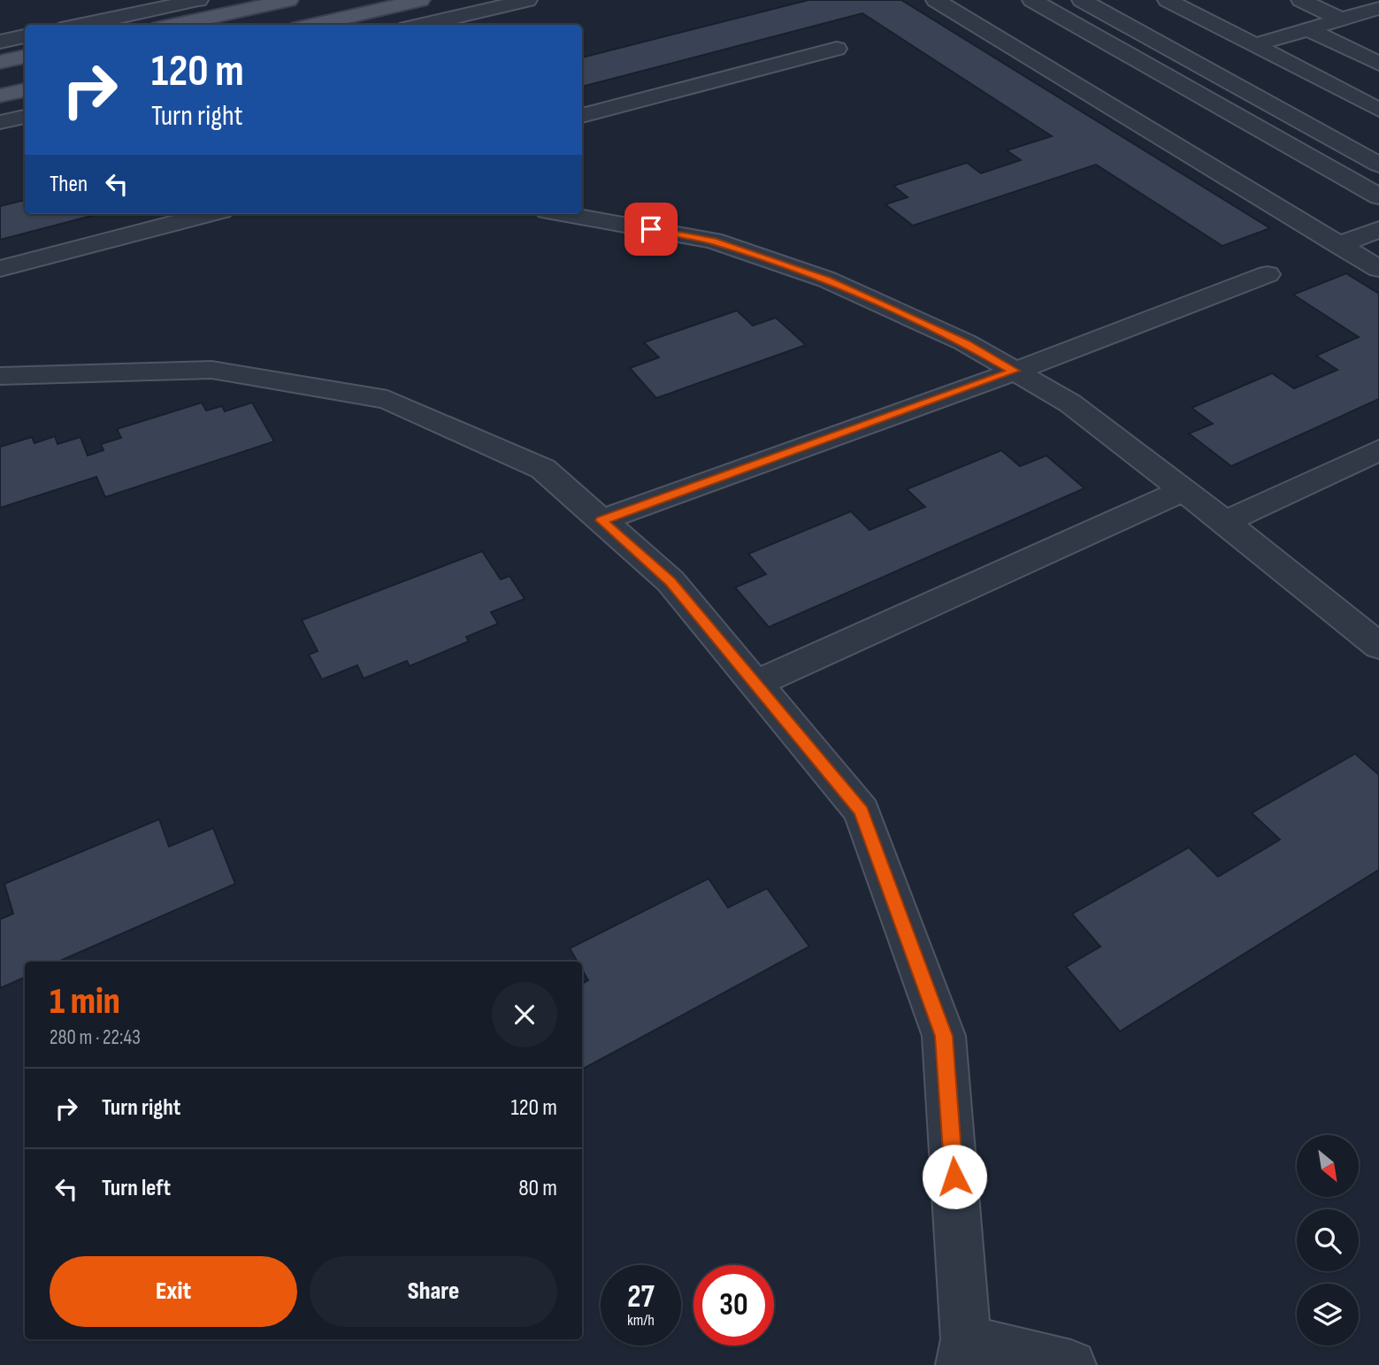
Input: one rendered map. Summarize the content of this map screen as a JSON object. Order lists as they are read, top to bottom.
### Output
{
  "north": "bottom right",
  "page": {
    "turn": ["120 m", "Turn right"],
    "then": "Then",
    "heading": ["1 min", "280 m · 22:43"],
    "list": [
      {
        "name": "Turn right",
        "value": "120 m"
      },
      {
        "name": "Turn left",
        "value": "80 m"
      }
    ],
    "buttons": ["Exit", "Share"],
    "speed": "27 km/h",
    "limit": "30"
  }
}
